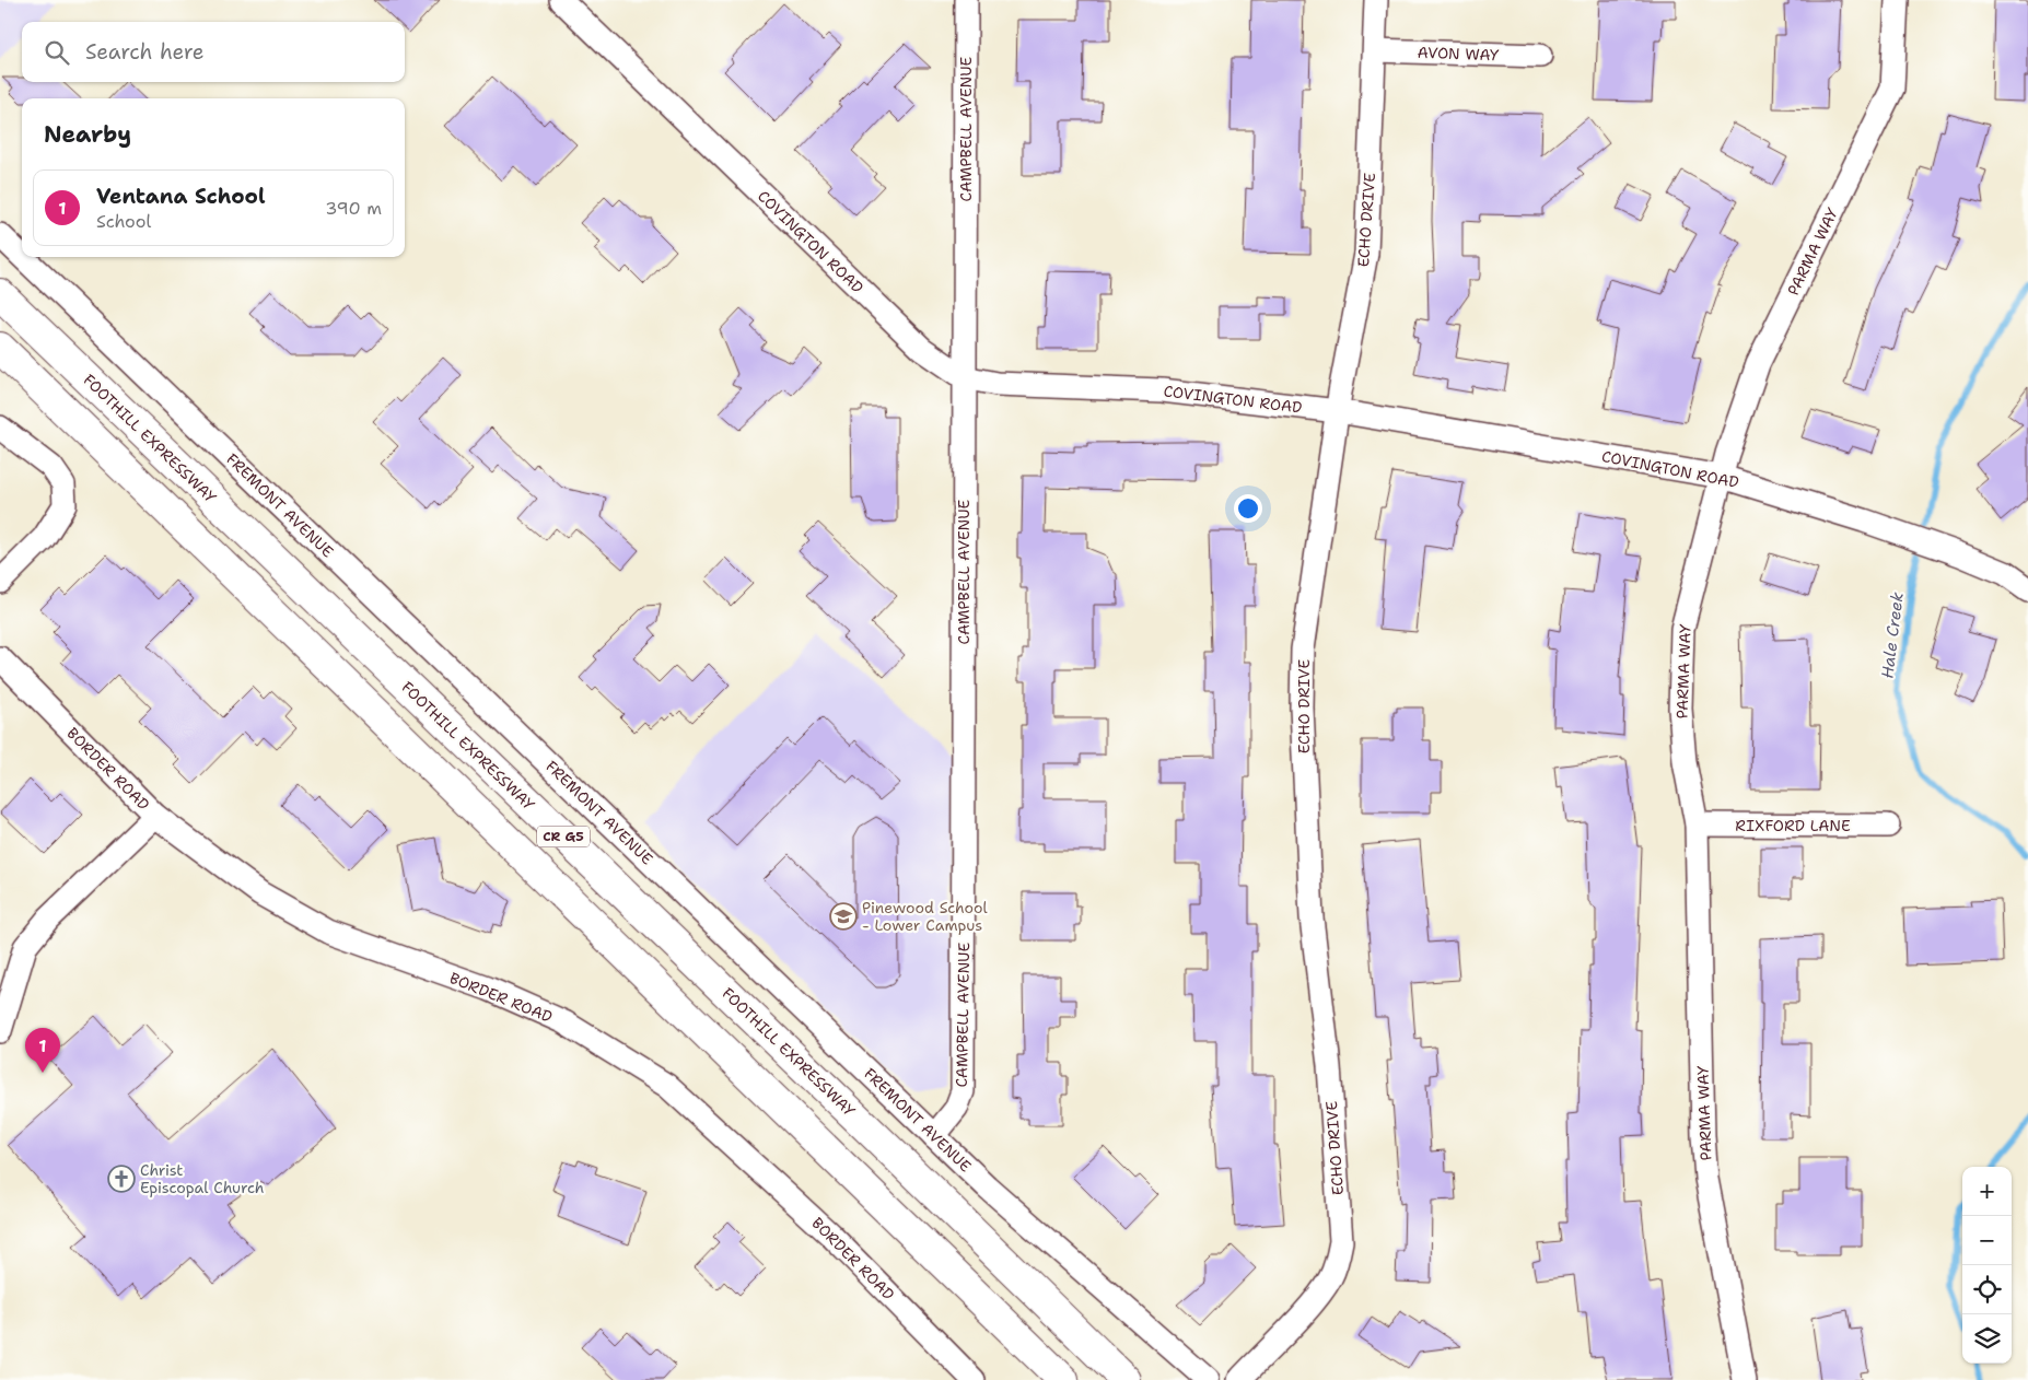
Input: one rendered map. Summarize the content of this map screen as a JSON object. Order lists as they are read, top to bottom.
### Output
{
  "streets": {
    "highway": ["FOOTHILL EXPRESSWAY", "CR G5"],
    "street": [
      "AVON WAY",
      "CAMPBELL AVENUE",
      "ECHO DRIVE",
      "COVINGTON ROAD",
      "PARMA WAY",
      "FREMONT AVENUE",
      "BORDER ROAD",
      "RIXFORD LANE"
    ]
  },
  "crossings": [
    ["AVON WAY", "ECHO DRIVE"],
    ["CAMPBELL AVENUE", "COVINGTON ROAD"],
    ["CAMPBELL AVENUE", "FREMONT AVENUE"],
    ["ECHO DRIVE", "COVINGTON ROAD"],
    ["COVINGTON ROAD", "PARMA WAY"],
    ["PARMA WAY", "RIXFORD LANE"]
  ],
  "water": ["Hale Creek"],
  "places": {
    "school or university": ["Pinewood School - Lower Campus"],
    "church": ["Christ Episcopal Church"]
  },
  "page": {
    "search": "Search here",
    "heading": "Nearby",
    "list": [
      {
        "mark": "1",
        "name": "Ventana School",
        "note": "School",
        "value": "390 m"
      }
    ],
    "pins": "1",
    "map_buttons": ["+", "−"]
  }
}
